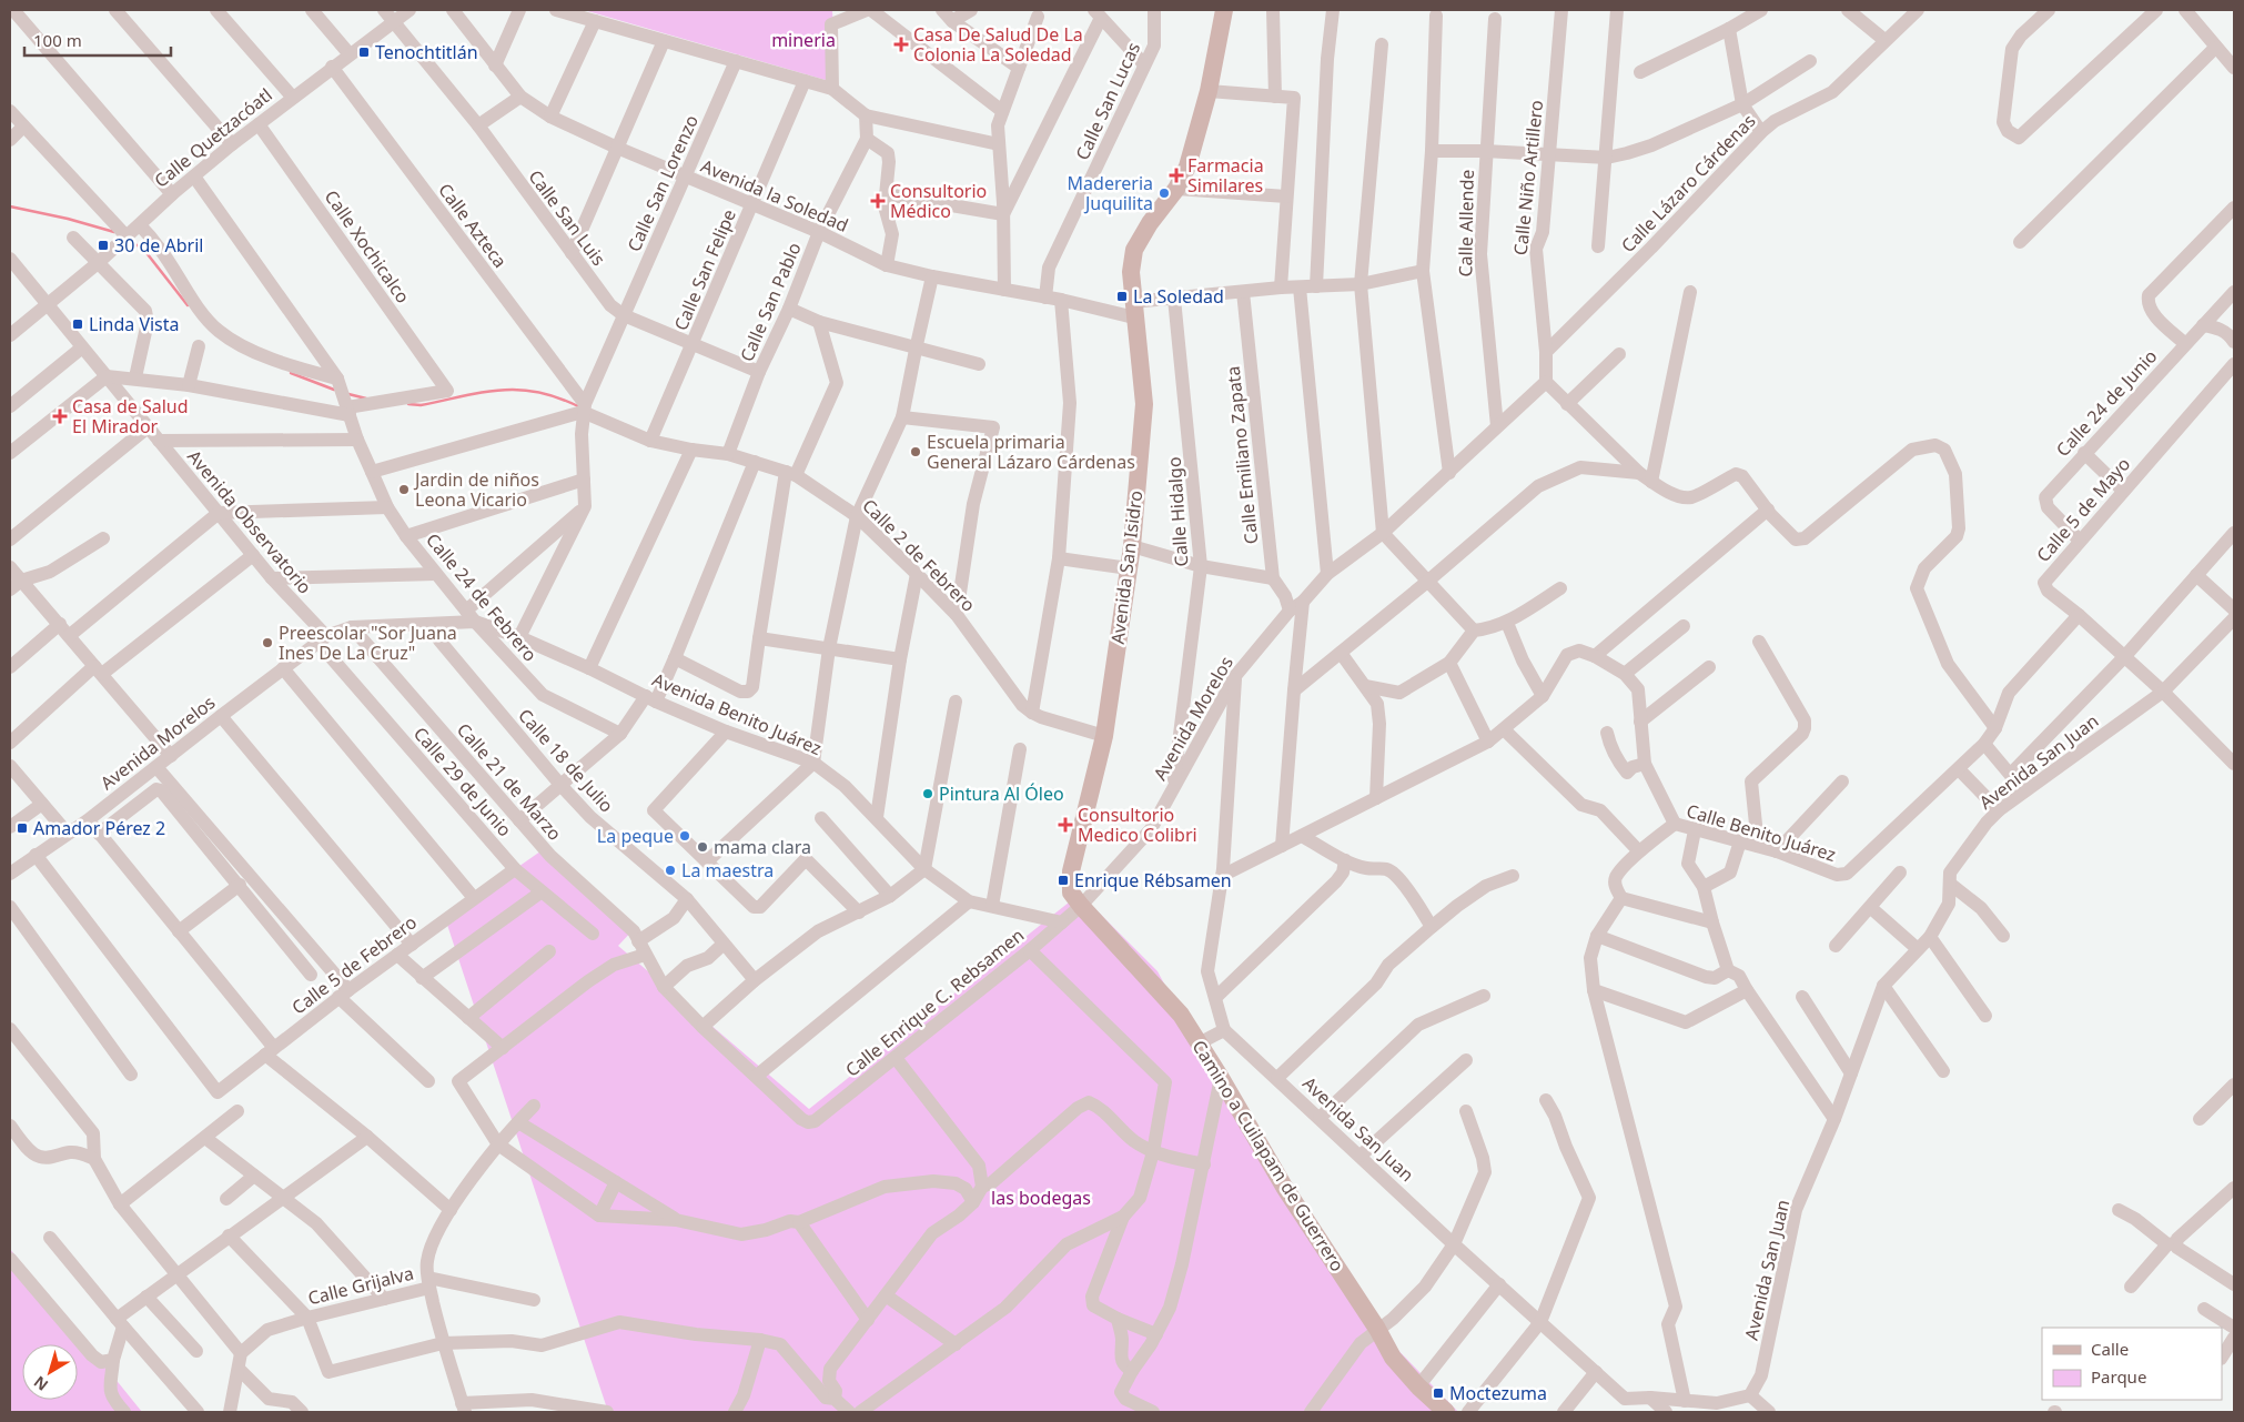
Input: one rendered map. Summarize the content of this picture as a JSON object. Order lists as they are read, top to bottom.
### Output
{
  "streets": {
    "main road": ["Avenida San Isidro", "Camino a Cuilapam de Guerrero"],
    "street": [
      "Calle San Lucas",
      "Calle Quetzacóatl",
      "Calle Niño Artillero",
      "Calle San Lorenzo",
      "Calle Lázaro Cárdenas",
      "Avenida la Soledad",
      "Calle San Luis",
      "Calle Allende",
      "Calle Azteca",
      "Calle Xochicalco",
      "Calle San Felipe",
      "Calle San Pablo",
      "Calle 24 de Junio",
      "Calle Emiliano Zapata",
      "Calle 5 de Mayo",
      "Calle Hidalgo",
      "Avenida Observatorio",
      "Calle 2 de Febrero",
      "Calle 24 de Febrero",
      "Avenida Benito Juárez",
      "Avenida Morelos",
      "Calle 18 de Julio",
      "Avenida San Juan",
      "Calle 29 de Junio",
      "Calle 21 de Marzo",
      "Calle Benito Juárez",
      "Calle 5 de Febrero",
      "Calle Enrique C. Rebsamen",
      "Calle Grijalva"
    ]
  },
  "crossings": [
    ["Calle San Lucas", "Avenida la Soledad"],
    ["Calle Quetzacóatl", "Calle San Luis"],
    ["Calle Quetzacóatl", "Calle Azteca"],
    ["Calle Quetzacóatl", "Calle Xochicalco"],
    ["Calle Quetzacóatl", "Avenida Observatorio"],
    ["Calle Quetzacóatl", "Calle 24 de Febrero"],
    ["Calle Niño Artillero", "Calle Lázaro Cárdenas"],
    ["Calle Niño Artillero", "Avenida Morelos"],
    ["Calle San Lorenzo", "Avenida la Soledad"],
    ["Calle San Lorenzo", "Calle San Luis"],
    ["Calle San Lorenzo", "Calle Azteca"],
    ["Calle San Lorenzo", "Calle 2 de Febrero"],
    ["Avenida la Soledad", "Calle San Felipe"],
    ["Avenida la Soledad", "Calle San Pablo"],
    ["Avenida la Soledad", "Calle Emiliano Zapata"],
    ["Avenida la Soledad", "Calle Hidalgo"],
    ["Avenida la Soledad", "Avenida San Isidro"],
    ["Calle San Luis", "Calle San Felipe"],
    ["Calle San Luis", "Calle San Pablo"],
    ["Calle Allende", "Avenida Morelos"],
    ["Calle Azteca", "Calle 2 de Febrero"],
    ["Calle Xochicalco", "Calle 24 de Febrero"],
    ["Calle San Felipe", "Calle 2 de Febrero"],
    ["Calle San Pablo", "Calle 2 de Febrero"],
    ["Calle 24 de Junio", "Calle 5 de Mayo"],
    ["Calle Emiliano Zapata", "Avenida Morelos"],
    ["Calle 5 de Mayo", "Avenida San Juan"],
    ["Calle 5 de Mayo", "Calle Benito Juárez"],
    ["Calle Hidalgo", "Avenida Morelos"],
    ["Avenida Observatorio", "Avenida Benito Juárez"],
    ["Avenida Observatorio", "Avenida Morelos"],
    ["Avenida Observatorio", "Calle 29 de Junio"],
    ["Calle 2 de Febrero", "Avenida San Isidro"],
    ["Avenida San Isidro", "Avenida Morelos"],
    ["Avenida San Isidro", "Calle Enrique C. Rebsamen"],
    ["Avenida San Isidro", "Camino a Cuilapam de Guerrero"],
    ["Calle 24 de Febrero", "Avenida Benito Juárez"],
    ["Avenida Benito Juárez", "Avenida Morelos"],
    ["Avenida Benito Juárez", "Calle 18 de Julio"],
    ["Avenida Benito Juárez", "Calle 29 de Junio"],
    ["Avenida Benito Juárez", "Calle 21 de Marzo"],
    ["Avenida Benito Juárez", "Calle Enrique C. Rebsamen"],
    ["Avenida Morelos", "Calle 29 de Junio"],
    ["Avenida Morelos", "Calle 5 de Febrero"],
    ["Avenida Morelos", "Calle Enrique C. Rebsamen"],
    ["Avenida Morelos", "Camino a Cuilapam de Guerrero"],
    ["Calle 29 de Junio", "Calle 5 de Febrero"],
    ["Calle 21 de Marzo", "Calle Enrique C. Rebsamen"],
    ["Calle Enrique C. Rebsamen", "Camino a Cuilapam de Guerrero"]
  ],
  "parks": ["mineria", "las bodegas"],
  "places": {
    "health": [
      "Casa De Salud De La Colonia La Soledad",
      "Farmacia Similares",
      "Consultorio Médico",
      "Casa de Salud El Mirador",
      "Consultorio Medico Colibri"
    ],
    "transit": [
      "Tenochtitlán",
      "30 de Abril",
      "La Soledad",
      "Linda Vista",
      "Amador Pérez 2",
      "Enrique Rébsamen",
      "Moctezuma"
    ],
    "other": [
      "Madereria Juquilita",
      "Escuela primaria General Lázaro Cárdenas",
      "Jardin de niños Leona Vicario",
      "Preescolar \"Sor Juana Ines De La Cruz\"",
      "Pintura Al Óleo",
      "La peque",
      "mama clara",
      "La maestra"
    ]
  },
  "legend": ["Calle", "Parque"],
  "scale_bar": "100 m",
  "north": "bottom left"
}
